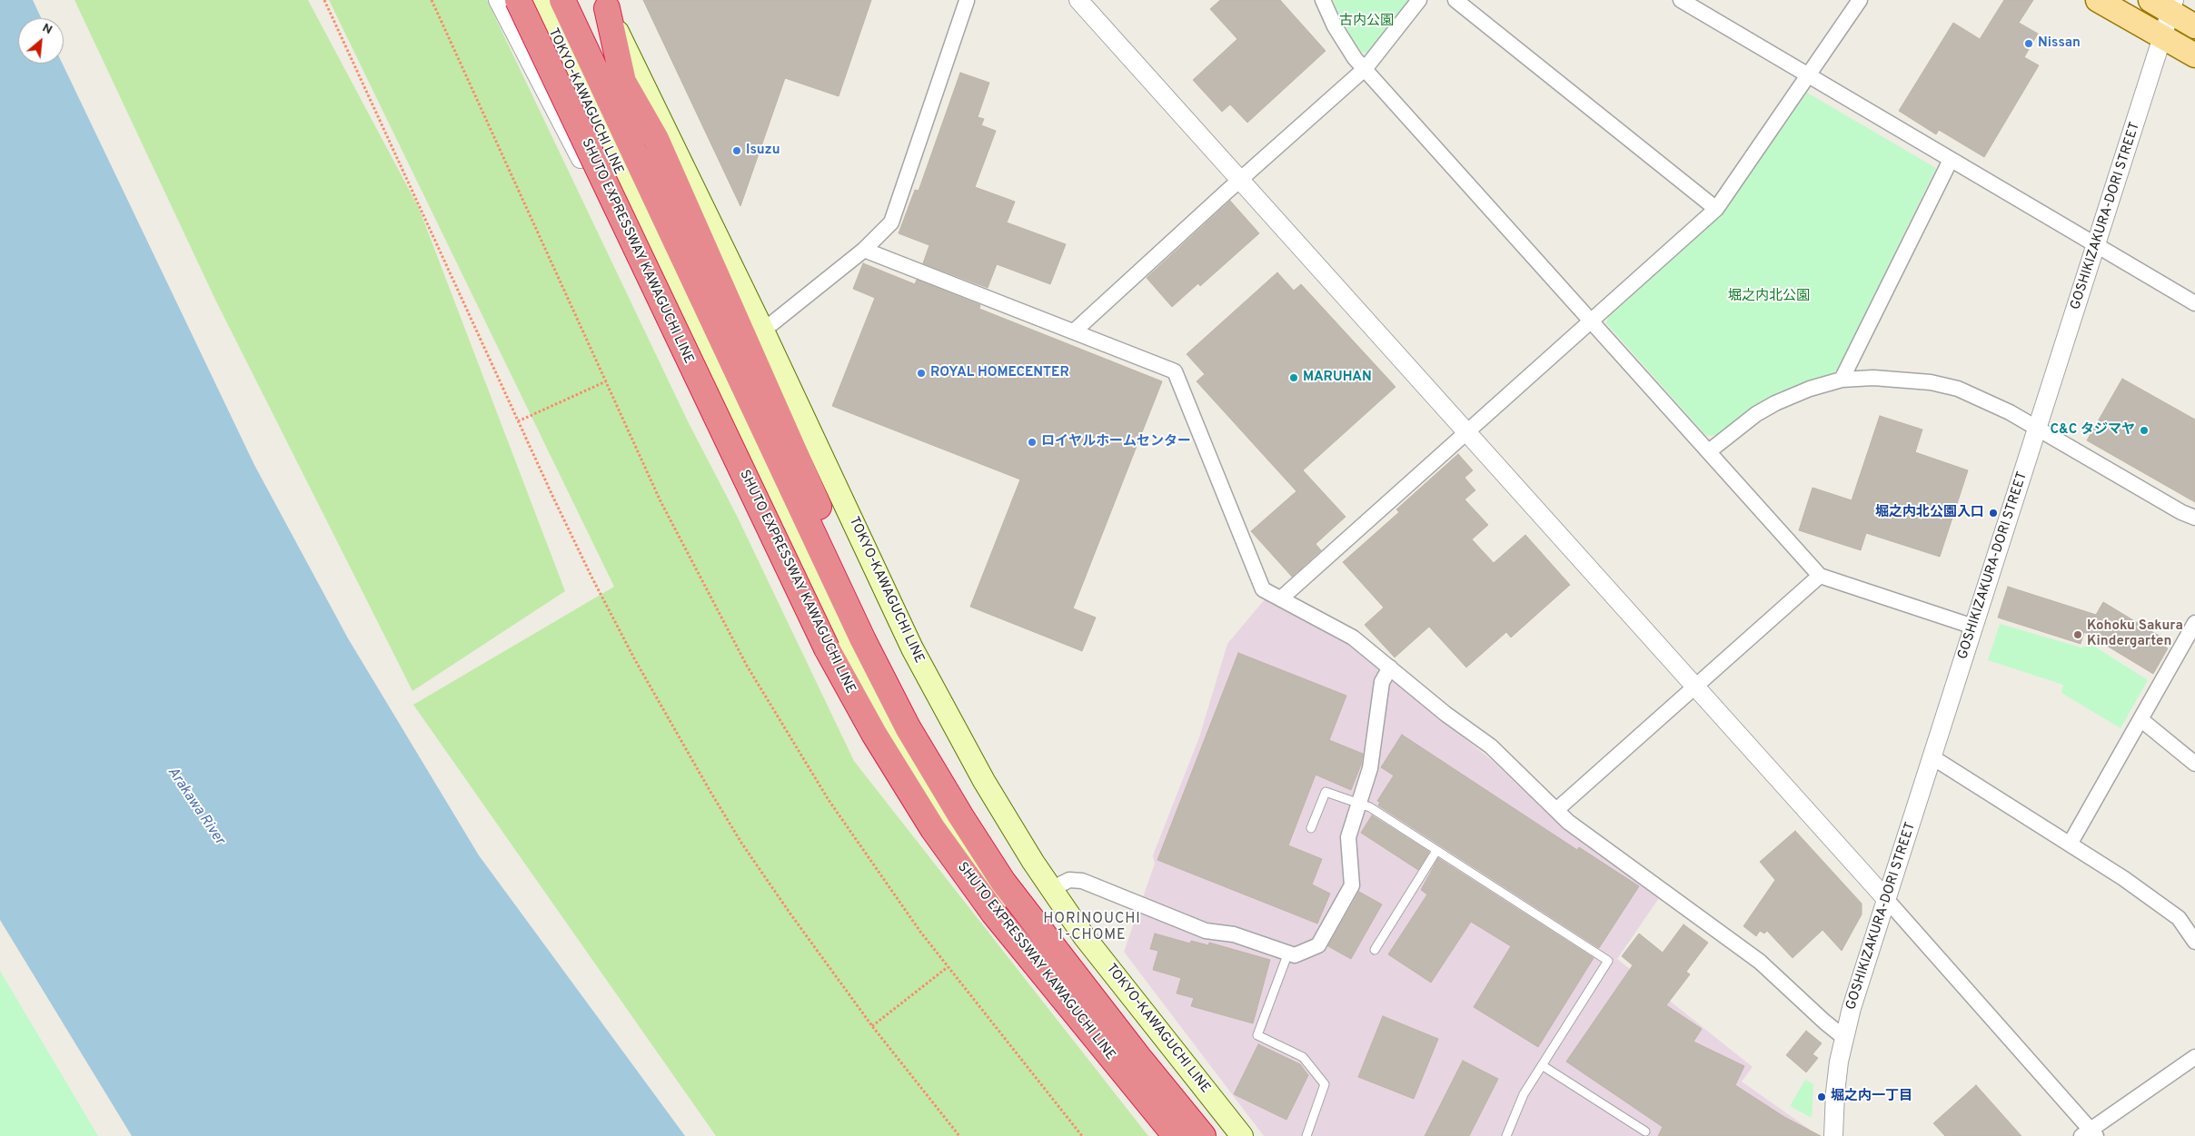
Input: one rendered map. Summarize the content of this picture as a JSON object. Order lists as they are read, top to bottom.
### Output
{
  "streets": {
    "highway": ["SHUTO EXPRESSWAY KAWAGUCHI LINE"],
    "main road": ["TOKYO-KAWAGUCHI LINE"],
    "street": ["GOSHIKIZAKURA-DORI STREET"]
  },
  "districts": ["HORINOUCHI 1-CHOME"],
  "water": ["Arakawa River"],
  "parks": ["古内公園", "堀之内北公園"],
  "places": [
    "Nissan",
    "Isuzu",
    "ROYAL HOMECENTER",
    "MARUHAN",
    "C&C タジマヤ",
    "ロイヤルホームセンター",
    "堀之内北公園入口",
    "Kohoku Sakura Kindergarten",
    "堀之内一丁目"
  ],
  "north": "top right"
}
